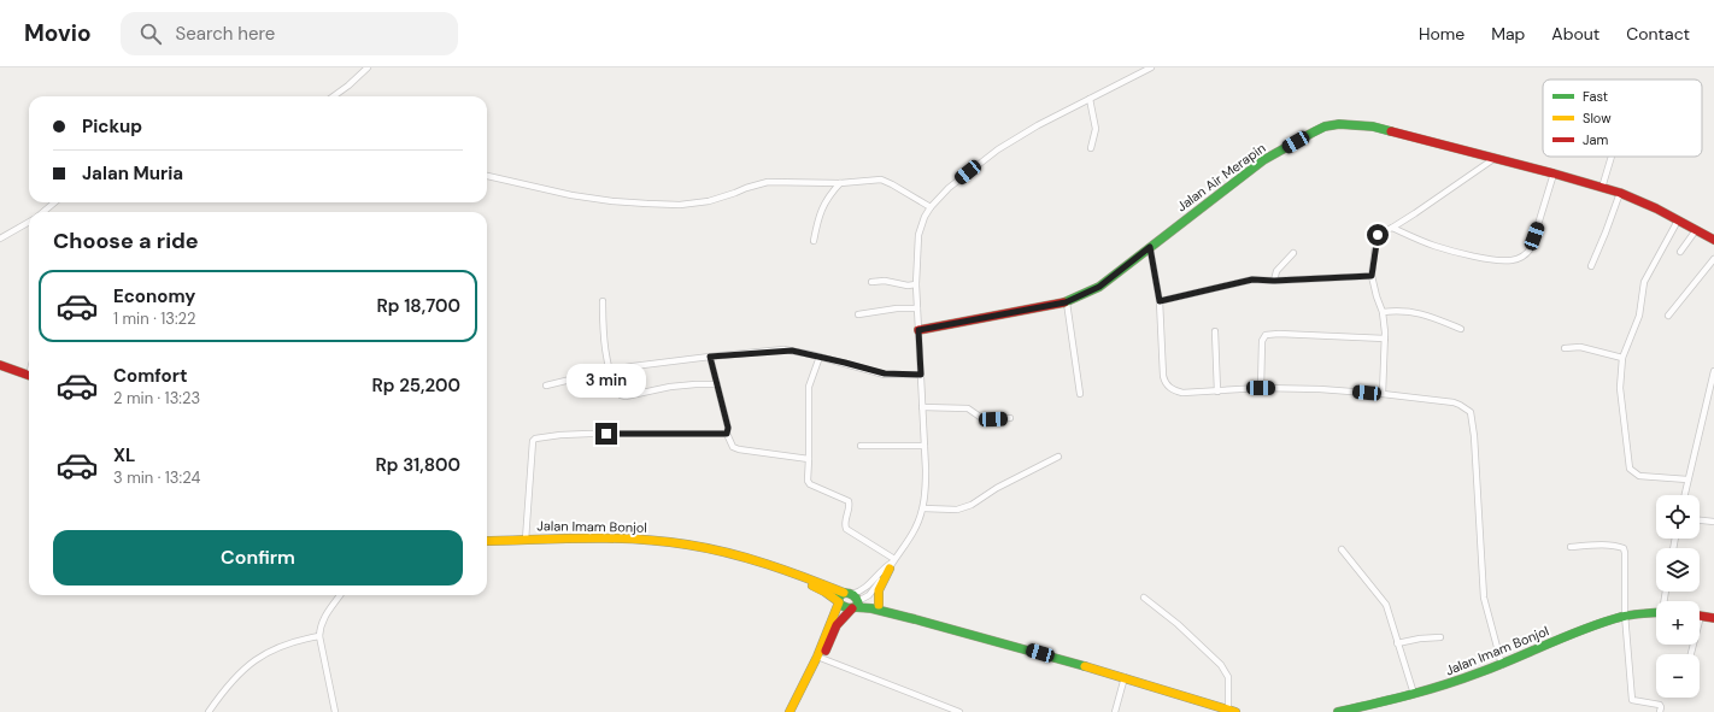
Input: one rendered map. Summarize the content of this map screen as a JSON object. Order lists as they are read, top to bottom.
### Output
{
  "streets": {
    "main road": ["Jalan Air Merapin", "Jalan Imam Bonjol"]
  },
  "legend": ["Fast", "Slow", "Jam"],
  "page": {
    "header": "Movio",
    "search": "Search here",
    "nav": [
      "Home",
      "Map",
      "About",
      "Contact"
    ],
    "banner": ["Pickup", "Jalan Muria"],
    "heading": "Choose a ride",
    "list": [
      {
        "name": "Economy",
        "note": "1 min · 13:22",
        "value": "Rp 18,700"
      },
      {
        "name": "Comfort",
        "note": "2 min · 13:23",
        "value": "Rp 25,200"
      },
      {
        "name": "XL",
        "note": "3 min · 13:24",
        "value": "Rp 31,800"
      }
    ],
    "bubble": "3 min",
    "map_buttons": ["+", "−"],
    "buttons": "Confirm"
  }
}
